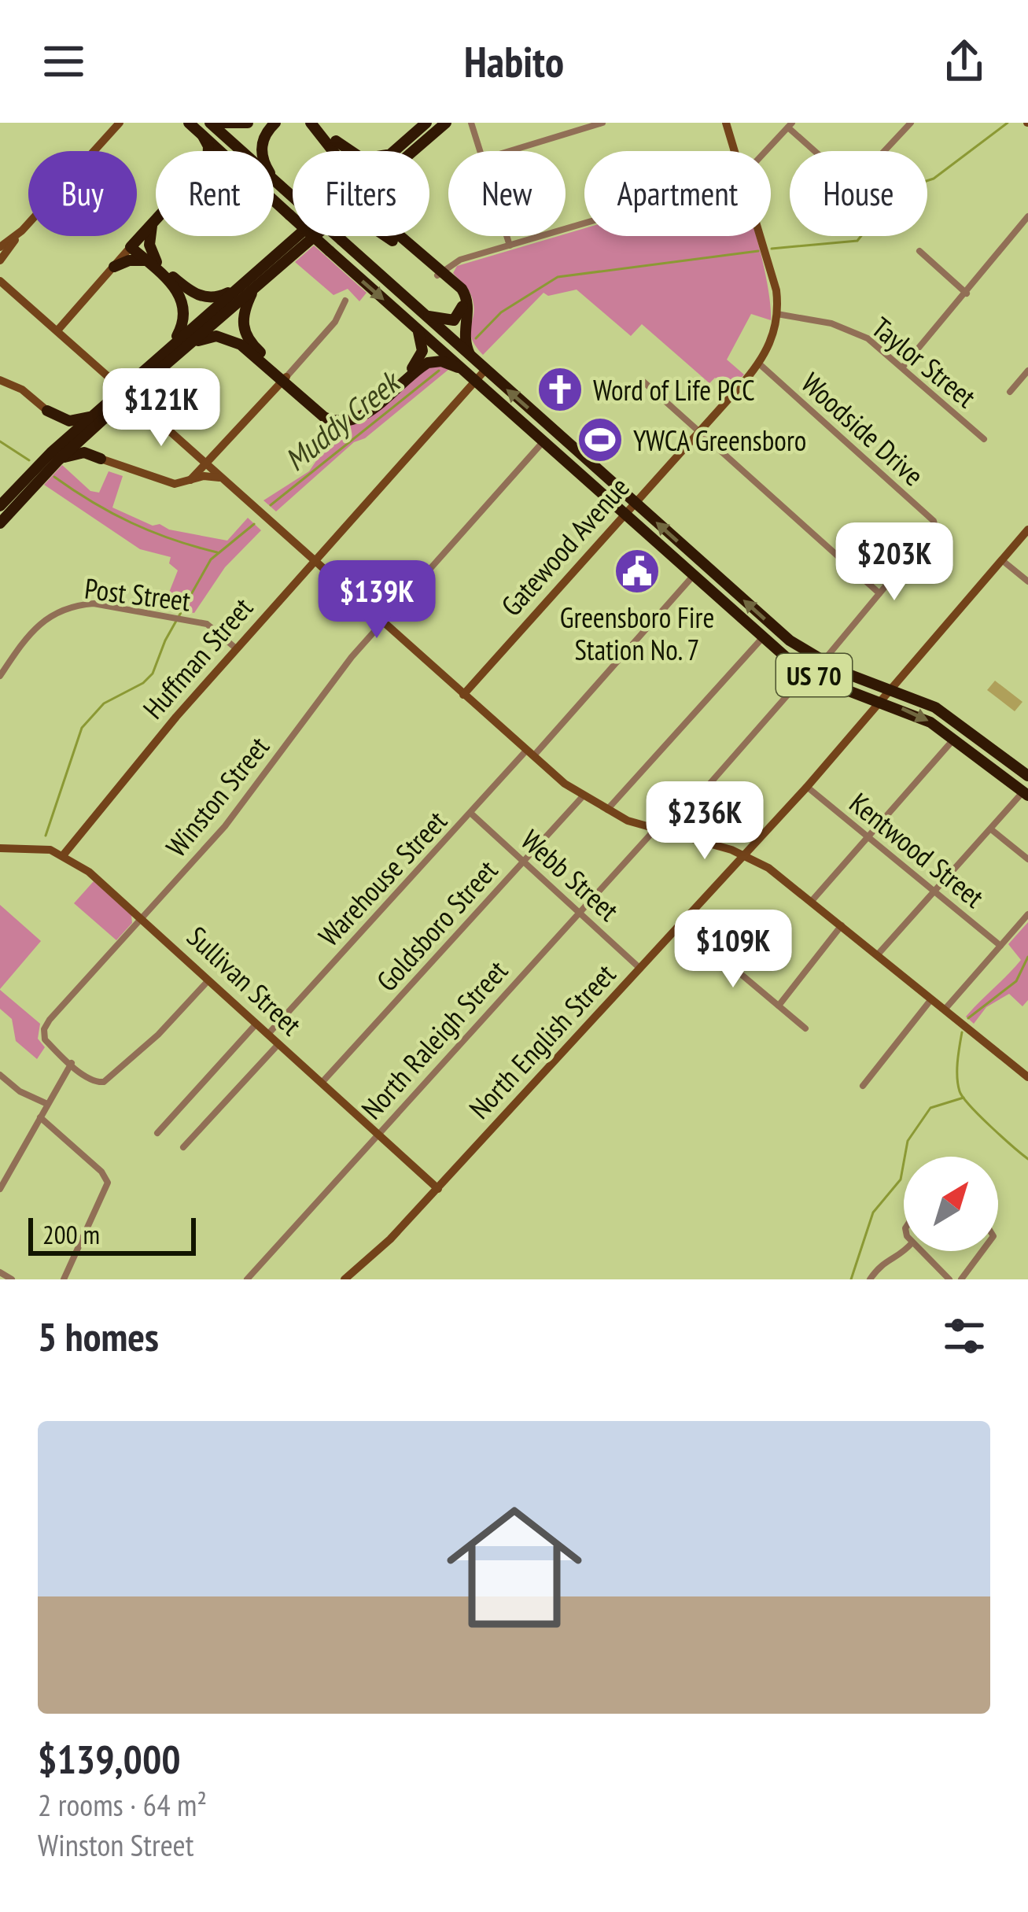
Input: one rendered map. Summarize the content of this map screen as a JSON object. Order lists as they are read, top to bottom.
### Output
{
  "streets": {
    "highway": ["US 70"],
    "street": [
      "Taylor Street",
      "Woodside Drive",
      "Gatewood Avenue",
      "Post Street",
      "Huffman Street",
      "Winston Street",
      "Kentwood Street",
      "Webb Street",
      "Warehouse Street",
      "Goldsboro Street",
      "Sullivan Street",
      "North Raleigh Street",
      "North English Street"
    ]
  },
  "crossings": [
    ["Taylor Street", "Gatewood Avenue"],
    ["Woodside Drive", "Gatewood Avenue"],
    ["Gatewood Avenue", "US 70"],
    ["Post Street", "Huffman Street"],
    ["Huffman Street", "US 70"],
    ["Huffman Street", "Sullivan Street"],
    ["US 70", "Winston Street"],
    ["US 70", "Warehouse Street"],
    ["US 70", "North English Street"],
    ["Winston Street", "Sullivan Street"],
    ["Kentwood Street", "North English Street"],
    ["Webb Street", "Warehouse Street"],
    ["Webb Street", "Goldsboro Street"],
    ["Webb Street", "North Raleigh Street"],
    ["Webb Street", "North English Street"],
    ["Warehouse Street", "Sullivan Street"],
    ["Goldsboro Street", "Sullivan Street"],
    ["Sullivan Street", "North Raleigh Street"],
    ["Sullivan Street", "North English Street"]
  ],
  "water": ["Muddy Creek"],
  "places": {
    "church": ["Word of Life PCC"],
    "sports": ["YWCA Greensboro"],
    "public building": ["Greensboro Fire Station No. 7"]
  },
  "scale_bar": "200 m",
  "north": "top right",
  "page": {
    "header": "Habito",
    "chip": [
      "Buy",
      "Rent",
      "Filters",
      "New",
      "Apartment",
      "House"
    ],
    "price": [
      "$121K",
      "$203K",
      "$139K",
      "$236K",
      "$109K"
    ],
    "scale": "200 m",
    "heading": "5 homes",
    "list": [
      {
        "name": "$139,000",
        "note": "2 rooms · 64 m² · Winston Street"
      }
    ]
  }
}
